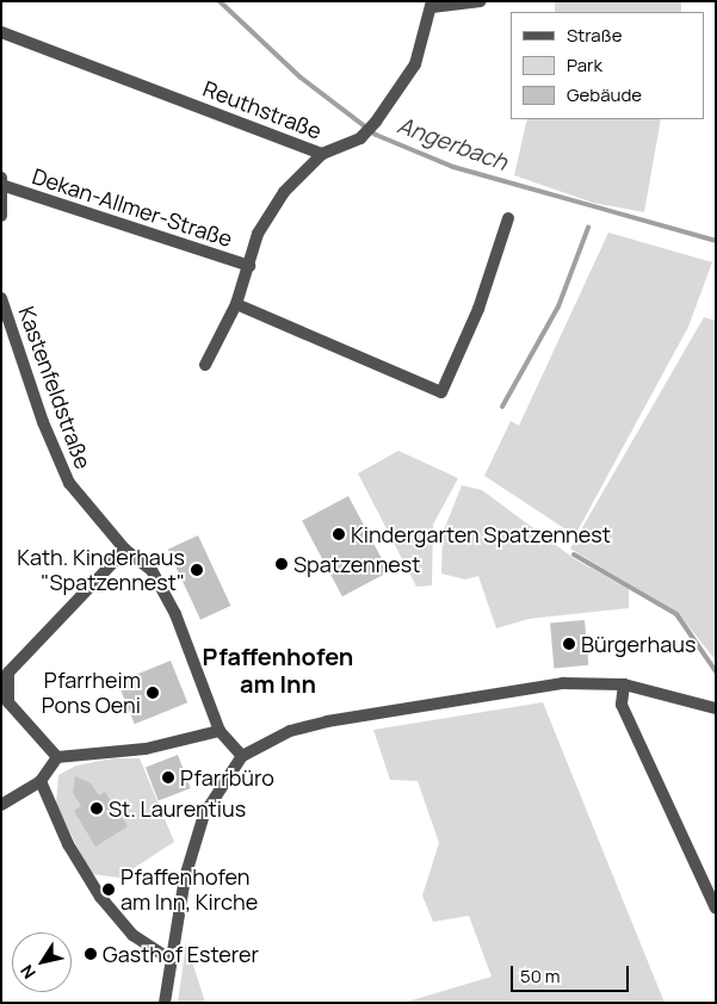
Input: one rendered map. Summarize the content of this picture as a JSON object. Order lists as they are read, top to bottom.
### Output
{
  "streets": {
    "street": ["Reuthstraße", "Dekan-Allmer-Straße", "Kastenfeldstraße"]
  },
  "crossings": [
    ["Reuthstraße", "Dekan-Allmer-Straße"]
  ],
  "districts": ["Pfaffenhofen am Inn"],
  "water": ["Angerbach"],
  "places": [
    "Kindergarten Spatzennest",
    "Spatzennest",
    "Kath. Kinderhaus \"Spatzennest\"",
    "Bürgerhaus",
    "Pfarrheim Pons Oeni",
    "Pfarrbüro",
    "St. Laurentius",
    "Pfaffenhofen am Inn, Kirche",
    "Gasthof Esterer"
  ],
  "legend": ["Straße", "Park", "Gebäude"],
  "scale_bar": "50 m",
  "north": "bottom left"
}
